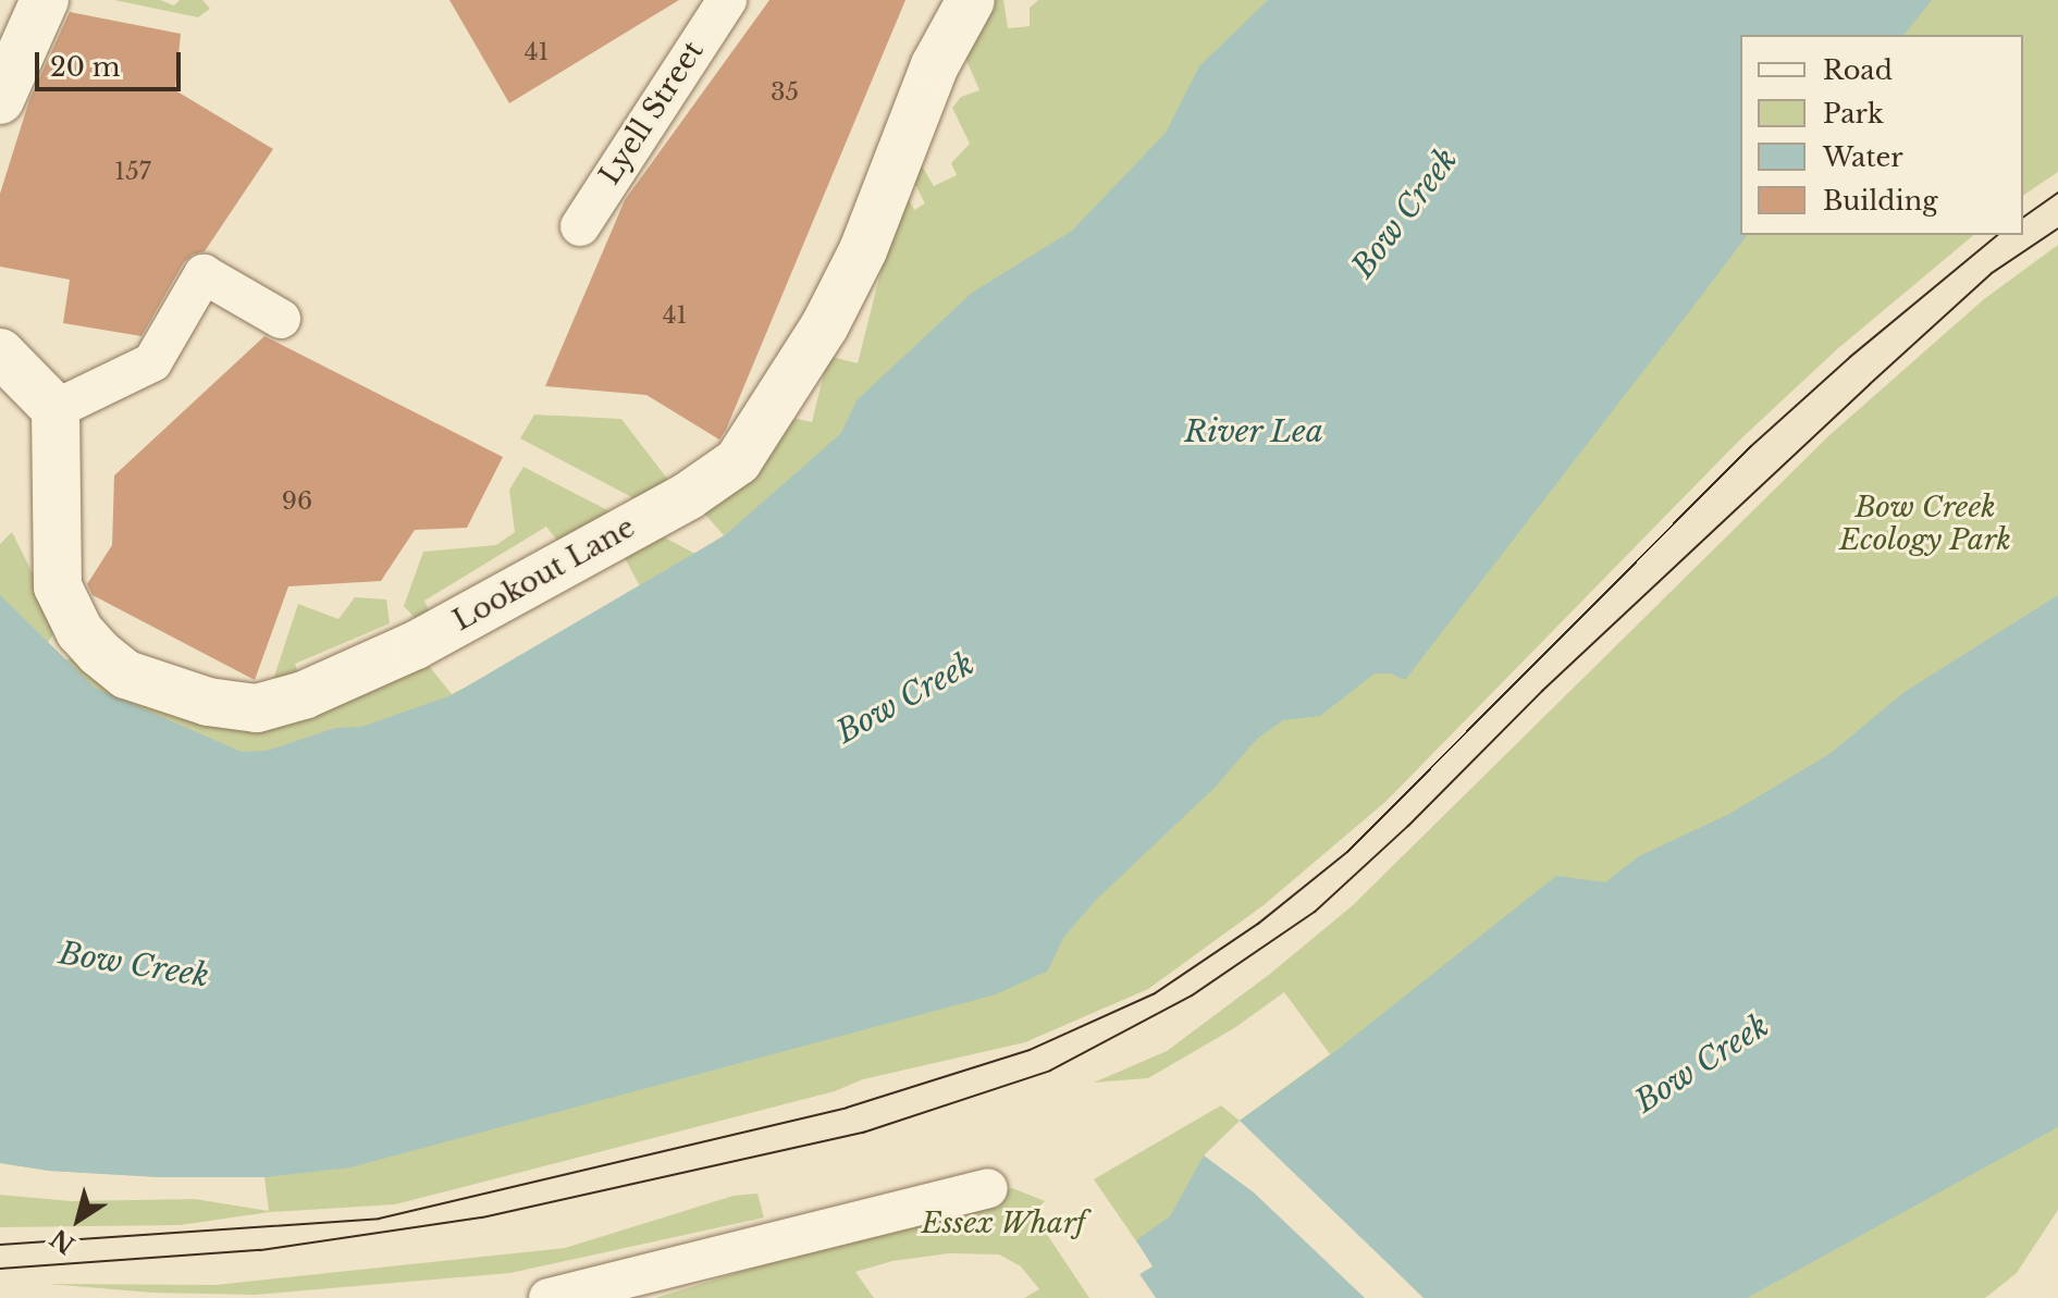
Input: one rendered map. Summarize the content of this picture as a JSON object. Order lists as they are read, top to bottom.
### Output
{
  "streets": {
    "street": ["Lyell Street", "Lookout Lane"]
  },
  "water": ["Bow Creek", "River Lea"],
  "parks": ["Bow Creek Ecology Park", "Essex Wharf"],
  "house_numbers": [
    "41",
    "35",
    "157",
    "41",
    "96"
  ],
  "legend": [
    "Road",
    "Park",
    "Water",
    "Building"
  ],
  "scale_bar": "20 m",
  "north": "bottom left"
}
